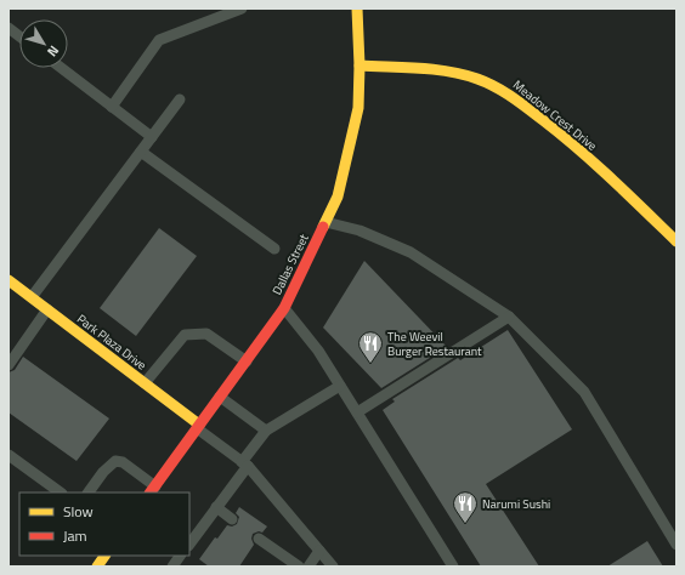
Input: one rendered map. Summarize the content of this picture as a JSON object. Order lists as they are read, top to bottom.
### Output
{
  "streets": {
    "street": ["Meadow Crest Drive", "Dallas Street", "Park Plaza Drive"]
  },
  "crossings": [
    ["Meadow Crest Drive", "Dallas Street"],
    ["Dallas Street", "Park Plaza Drive"]
  ],
  "places": {
    "restaurant": ["The Weevil Burger Restaurant", "Narumi Sushi"]
  },
  "legend": ["Slow", "Jam"],
  "north": "bottom right"
}
